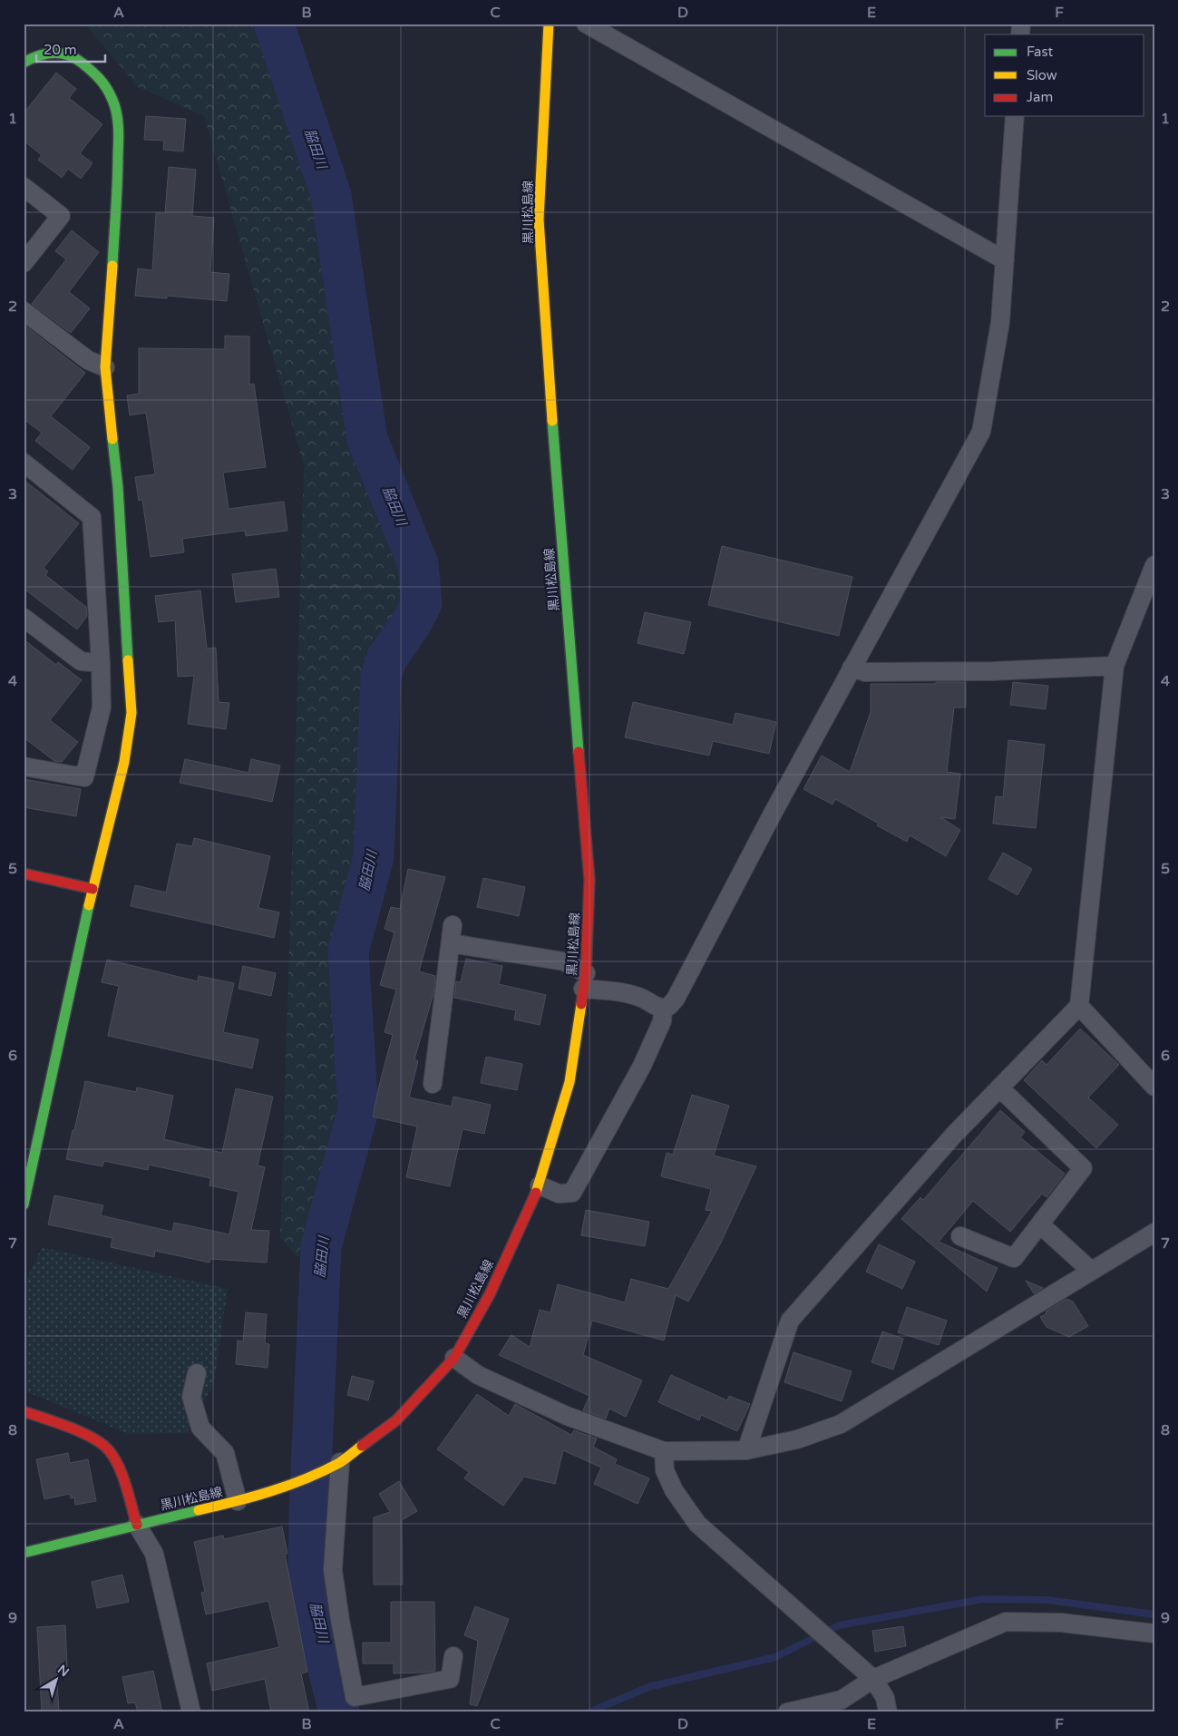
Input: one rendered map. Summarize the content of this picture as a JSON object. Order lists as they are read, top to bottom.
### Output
{
  "streets": {
    "main road": ["黒川松島線"]
  },
  "water": ["脇田川"],
  "legend": ["Fast", "Slow", "Jam"],
  "scale_bar": "20 m",
  "north": "top right",
  "grid": {
    "columns": [
      "A",
      "B",
      "C",
      "D",
      "E",
      "F"
    ],
    "rows": [
      "1",
      "2",
      "3",
      "4",
      "5",
      "6",
      "7",
      "8",
      "9"
    ]
  }
}
